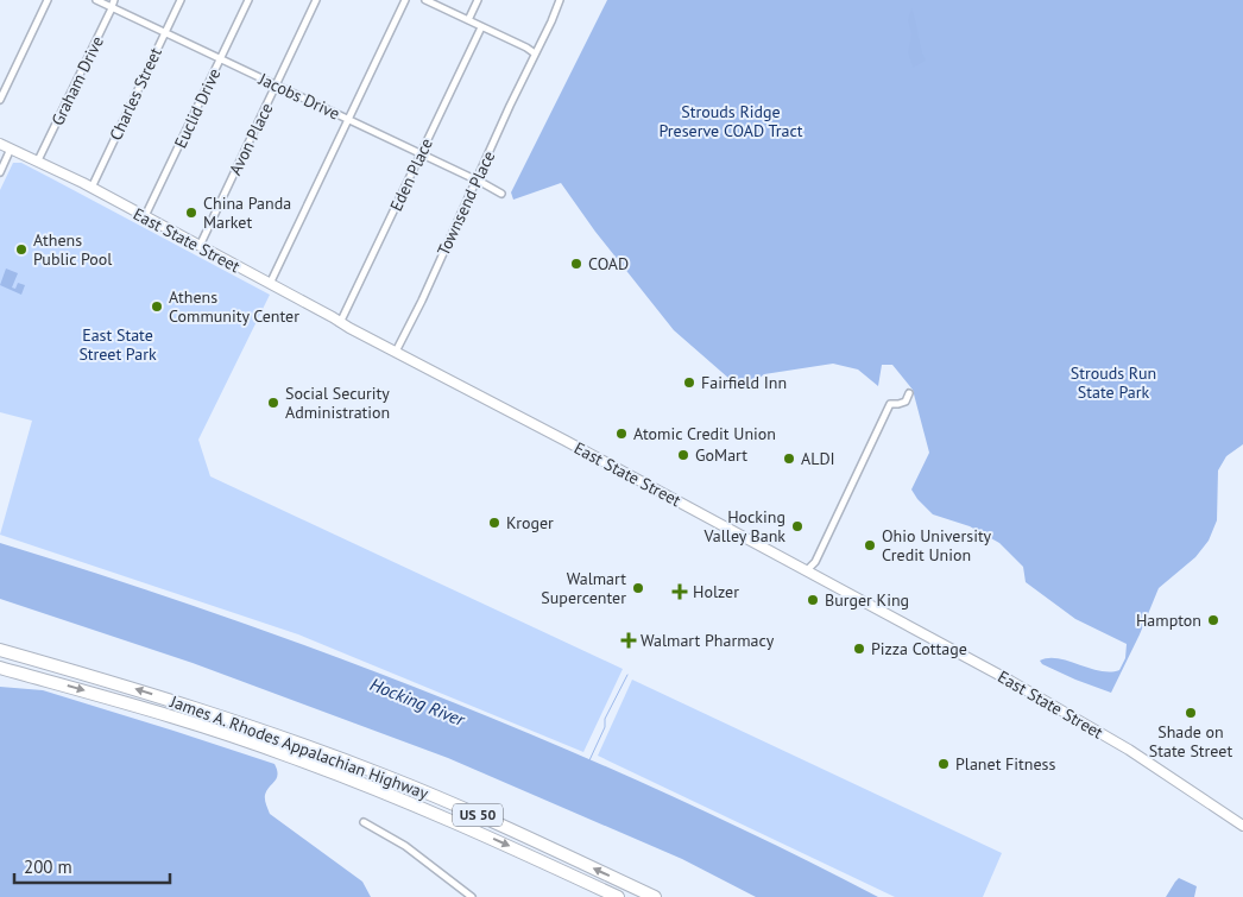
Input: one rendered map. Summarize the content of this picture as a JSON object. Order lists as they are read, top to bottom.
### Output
{
  "streets": {
    "highway": ["James A. Rhodes Appalachian Highway", "US 50"],
    "main road": ["East State Street"],
    "street": [
      "Graham Drive",
      "Charles Street",
      "Jacobs Drive",
      "Euclid Drive",
      "Avon Place",
      "Eden Place",
      "Townsend Place"
    ]
  },
  "crossings": [
    ["Graham Drive", "Jacobs Drive"],
    ["Graham Drive", "East State Street"],
    ["Charles Street", "Jacobs Drive"],
    ["Charles Street", "East State Street"],
    ["Jacobs Drive", "Euclid Drive"],
    ["Jacobs Drive", "Avon Place"],
    ["Jacobs Drive", "Eden Place"],
    ["Jacobs Drive", "Townsend Place"],
    ["Euclid Drive", "East State Street"],
    ["Avon Place", "East State Street"],
    ["Eden Place", "East State Street"],
    ["Townsend Place", "East State Street"]
  ],
  "water": ["Hocking River"],
  "parks": ["Strouds Ridge Preserve COAD Tract", "East State Street Park", "Strouds Run State Park"],
  "places": {
    "other": [
      "China Panda Market",
      "Athens Public Pool",
      "COAD",
      "Athens Community Center",
      "Fairfield Inn",
      "Social Security Administration",
      "Atomic Credit Union",
      "GoMart",
      "ALDI",
      "Kroger",
      "Hocking Valley Bank",
      "Ohio University Credit Union",
      "Walmart Supercenter",
      "Burger King",
      "Hampton",
      "Pizza Cottage",
      "Shade on State Street",
      "Planet Fitness"
    ],
    "health": ["Holzer", "Walmart Pharmacy"]
  },
  "scale_bar": "200 m"
}
